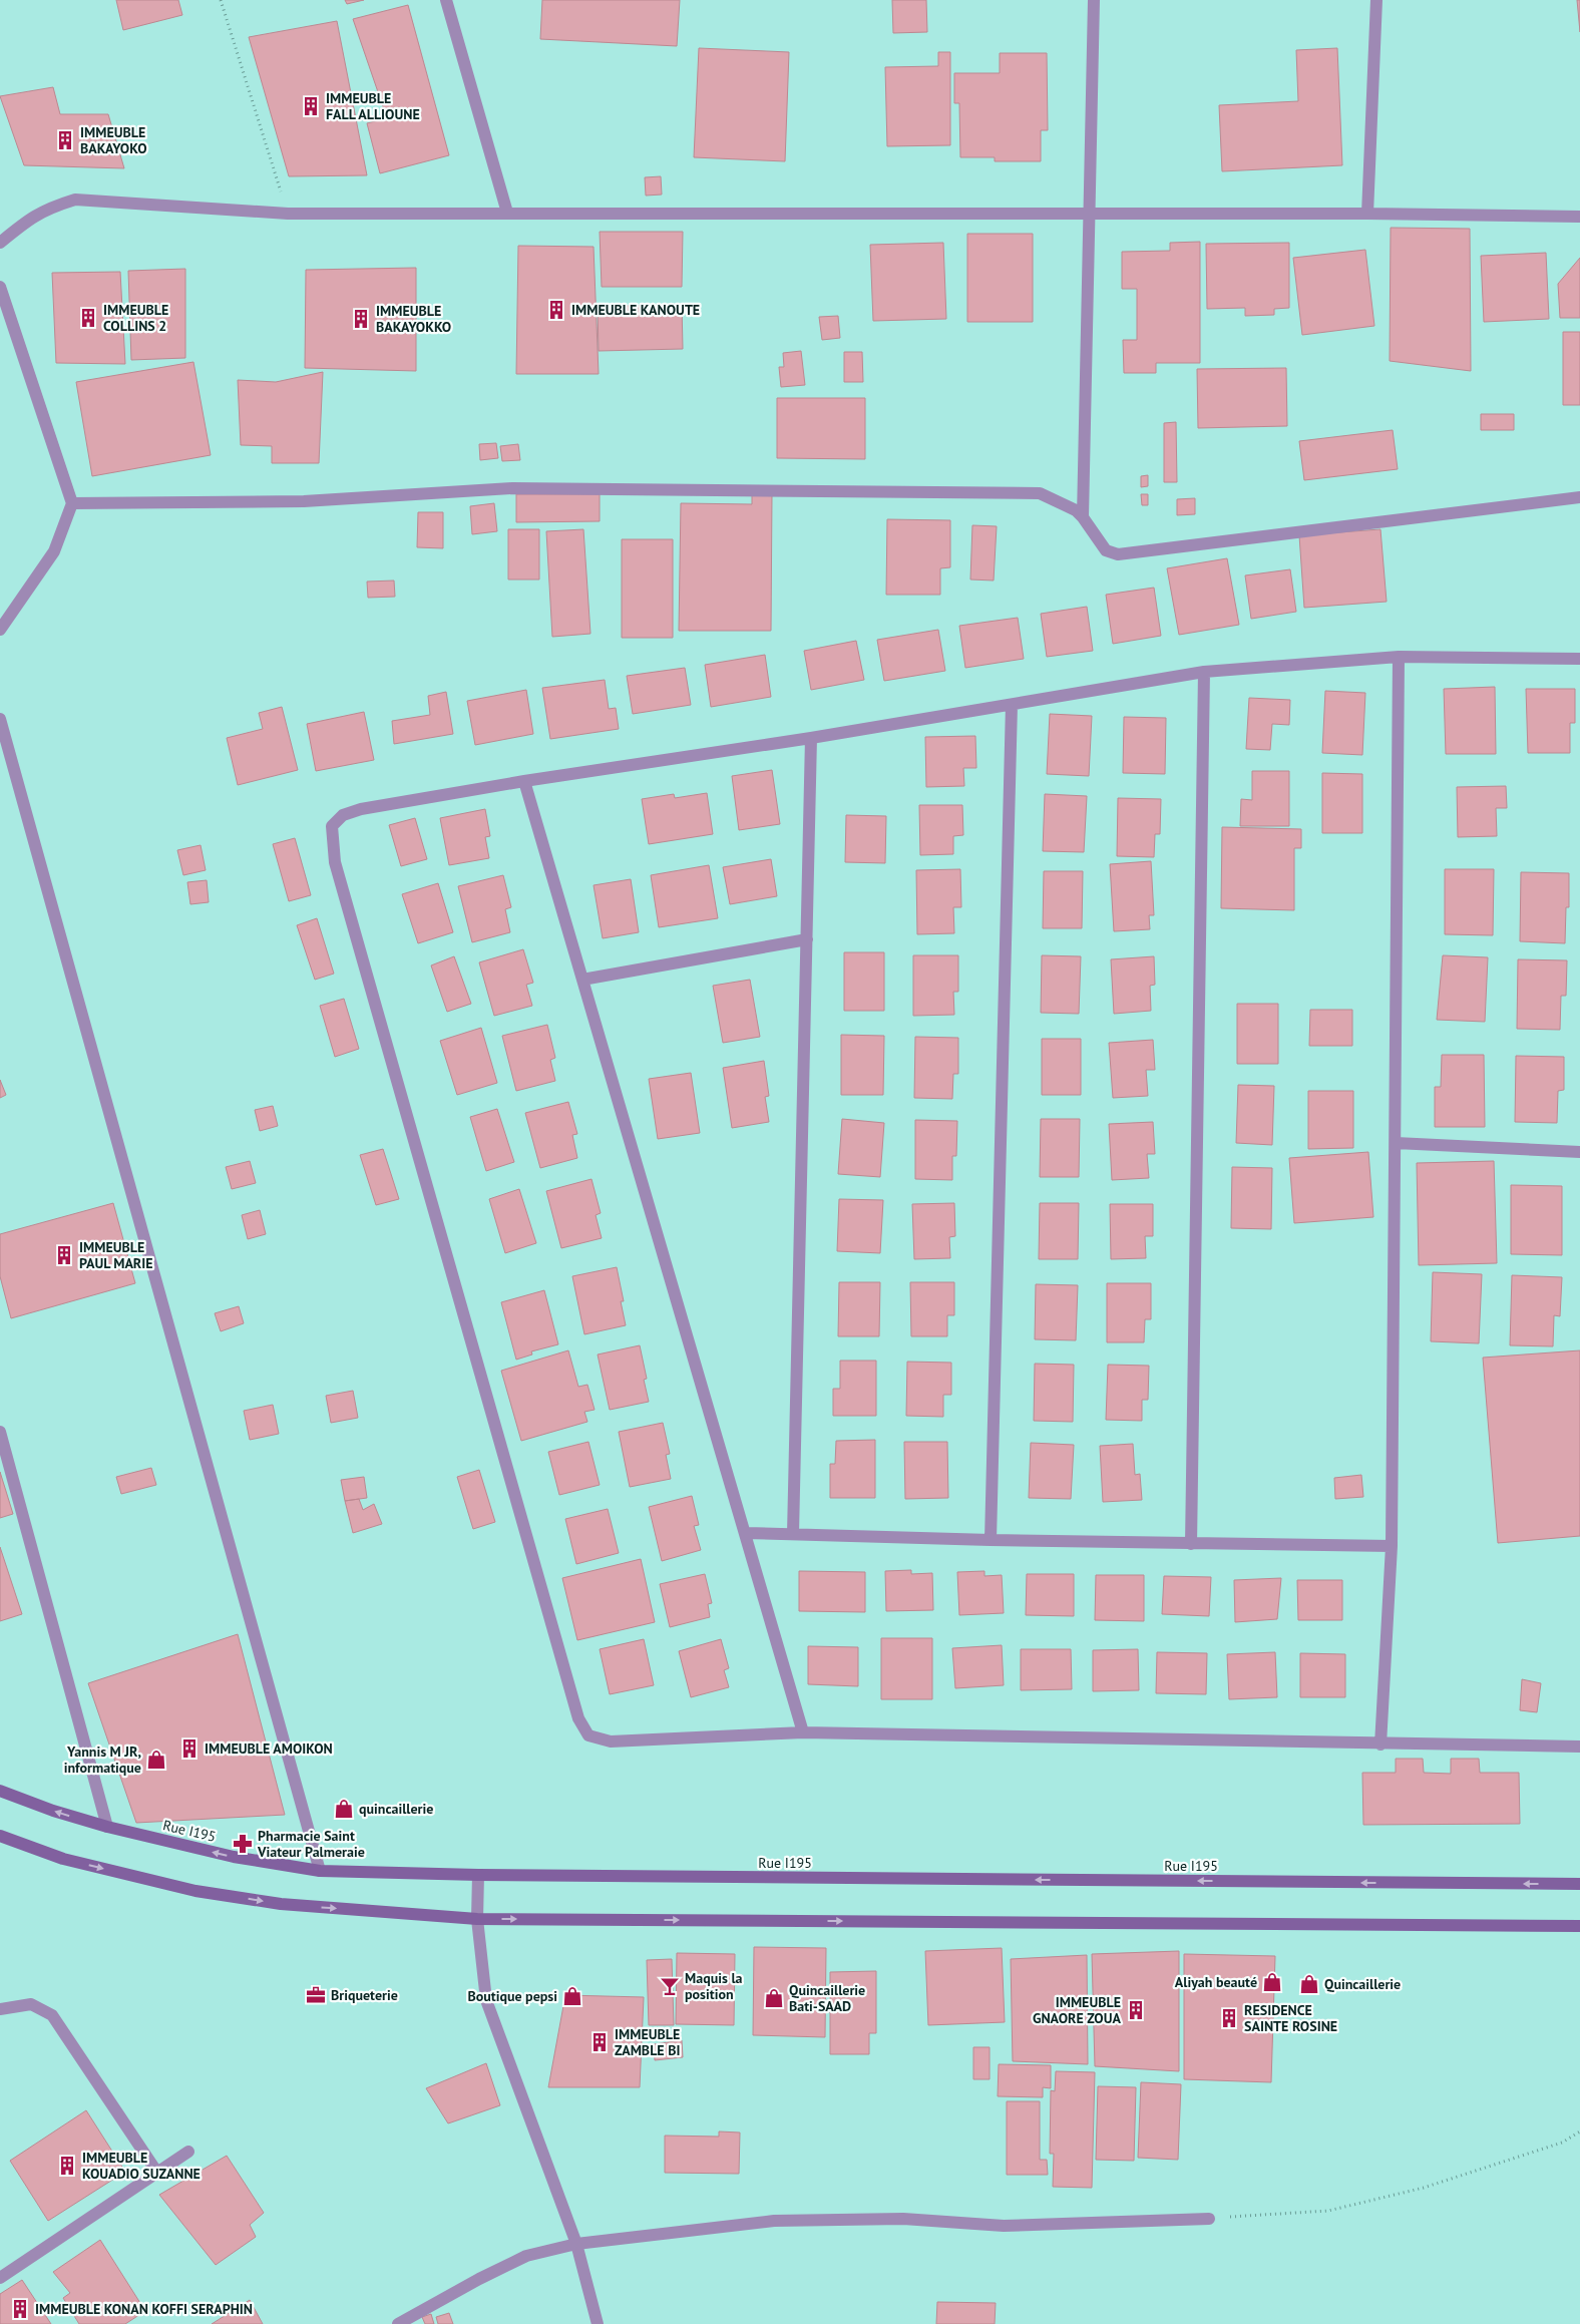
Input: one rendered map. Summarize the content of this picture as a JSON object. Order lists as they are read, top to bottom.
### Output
{
  "streets": {
    "main road": ["Rue I195"]
  },
  "places": {
    "building": [
      "IMMEUBLE FALL ALLIOUNE",
      "IMMEUBLE BAKAYOKO",
      "IMMEUBLE KANOUTE",
      "IMMEUBLE COLLINS 2",
      "IMMEUBLE BAKAYOKKO",
      "IMMEUBLE PAUL MARIE",
      "IMMEUBLE AMOIKON",
      "IMMEUBLE GNAORE ZOUA",
      "RESIDENCE SAINTE ROSINE",
      "IMMEUBLE ZAMBLE BI",
      "IMMEUBLE KOUADIO SUZANNE",
      "IMMEUBLE KONAN KOFFI SERAPHIN"
    ],
    "shop": [
      "Yannis M JR, informatique",
      "quincaillerie",
      "Aliyah beauté",
      "Quincaillerie",
      "Boutique pepsi",
      "Quincaillerie Bati-SAAD"
    ],
    "pharmacy": ["Pharmacie Saint Viateur Palmeraie"],
    "bar": ["Maquis la position"],
    "office": ["Briqueterie"]
  }
}
